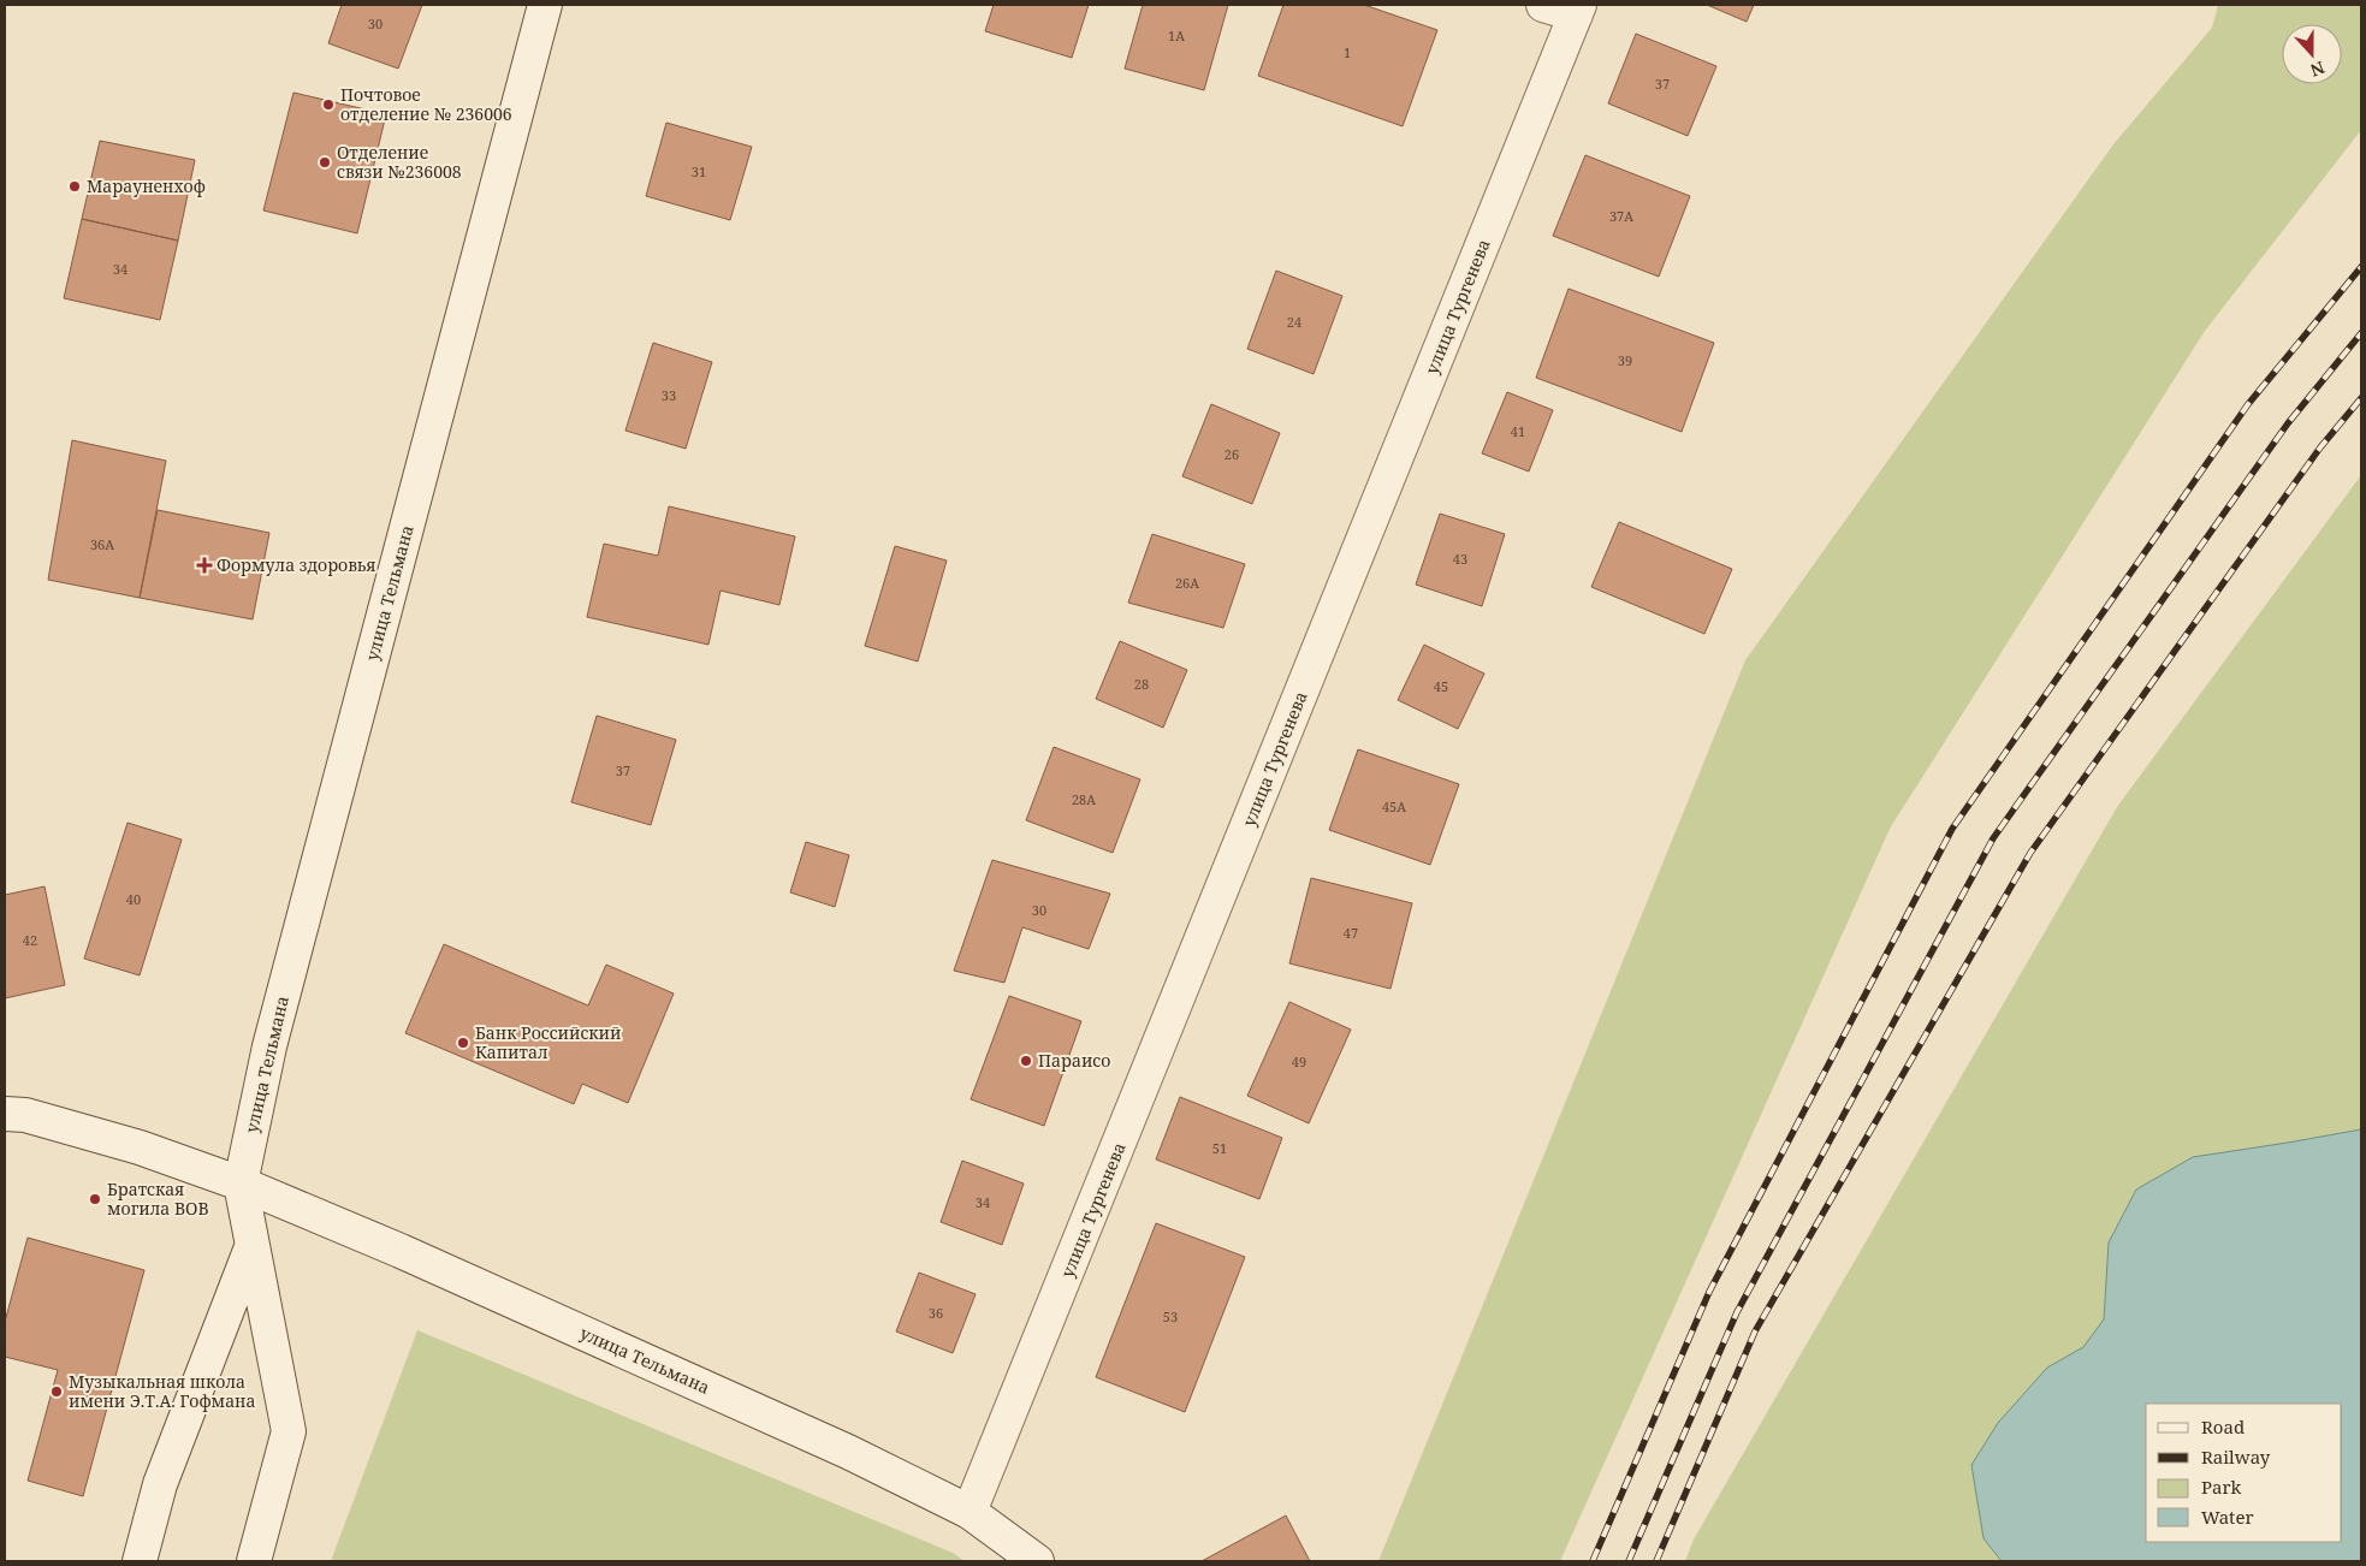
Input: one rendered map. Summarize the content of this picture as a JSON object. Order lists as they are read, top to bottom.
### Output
{
  "streets": {
    "street": ["улица Тургенева", "улица Тельмана"]
  },
  "crossings": [
    ["улица Тургенева", "улица Тельмана"]
  ],
  "places": {
    "other": [
      "Почтовое отделение № 236006",
      "Отделение связи №236008",
      "Марауненхоф",
      "Банк Российский Капитал",
      "Параисо",
      "Братская могила ВОВ",
      "Музыкальная школа имени Э.Т.А. Гофмана"
    ],
    "health": ["Формула здоровья"]
  },
  "house_numbers": [
    "30",
    "1А",
    "1",
    "37",
    "31",
    "37А",
    "34",
    "24",
    "39",
    "33",
    "41",
    "26",
    "36А",
    "43",
    "26А",
    "28",
    "45",
    "37",
    "28А",
    "45А",
    "40",
    "30",
    "47",
    "42",
    "49",
    "51",
    "34",
    "36",
    "53"
  ],
  "legend": [
    "Road",
    "Railway",
    "Park",
    "Water"
  ],
  "north": "bottom"
}
